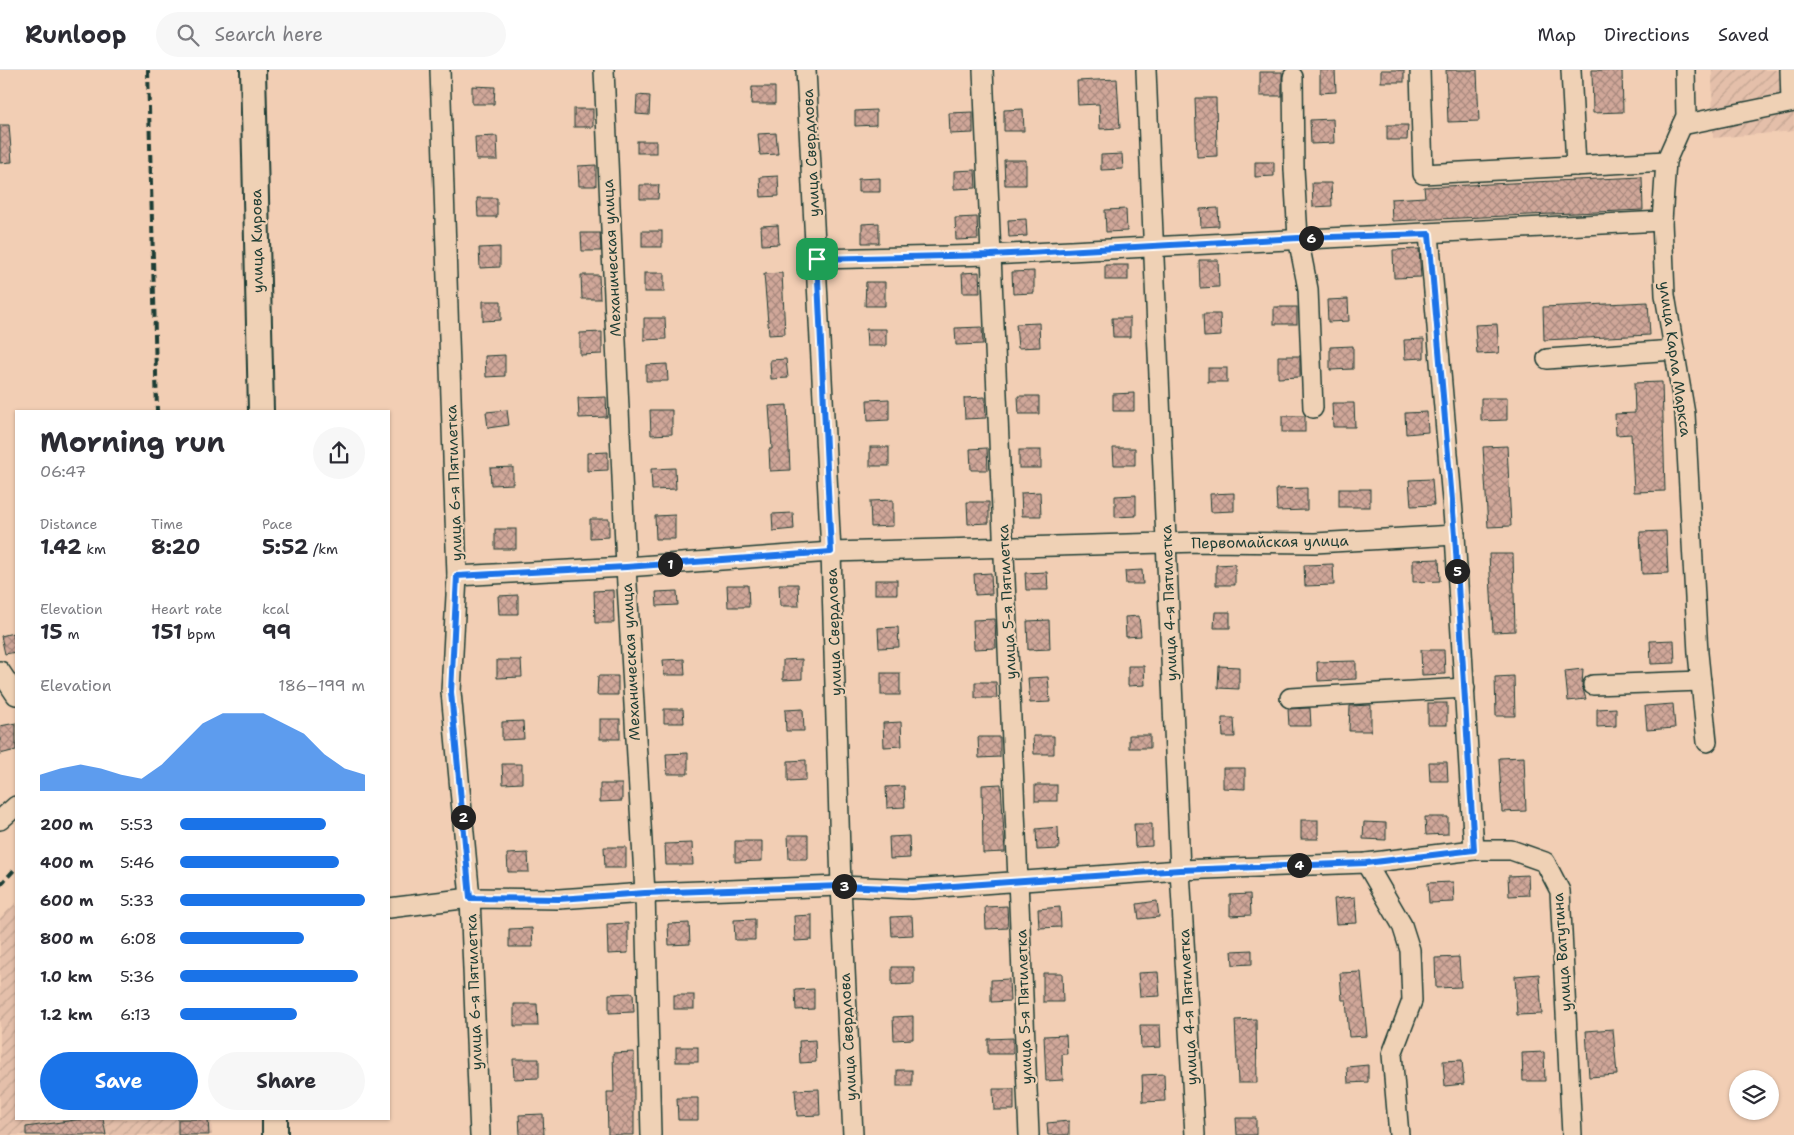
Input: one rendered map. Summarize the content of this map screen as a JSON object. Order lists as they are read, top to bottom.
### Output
{
  "streets": {
    "main road": ["улица Кирова"],
    "street": [
      "улица Свердлова",
      "Механическая улица",
      "улица Карла Маркса",
      "улица 6-я Пятилетка",
      "Первомайская улица",
      "улица 5-я Пятилетка",
      "улица 4-я Пятилетка",
      "улица Ватутина"
    ]
  },
  "crossings": [
    ["улица Свердлова", "Первомайская улица"],
    ["улица Свердлова", "улица Ватутина"],
    ["Механическая улица", "Первомайская улица"],
    ["Механическая улица", "улица Ватутина"],
    ["улица 6-я Пятилетка", "Первомайская улица"],
    ["улица 6-я Пятилетка", "улица Ватутина"],
    ["Первомайская улица", "улица 5-я Пятилетка"],
    ["Первомайская улица", "улица 4-я Пятилетка"],
    ["улица 5-я Пятилетка", "улица Ватутина"],
    ["улица 4-я Пятилетка", "улица Ватутина"]
  ],
  "page": {
    "header": "Runloop",
    "search": "Search here",
    "nav": ["Map", "Directions", "Saved"],
    "pins": [
      "6",
      "1",
      "5",
      "2",
      "4",
      "3"
    ],
    "heading": ["Morning run", "06:47"],
    "stats": [
      ["Distance", "1.42 km"],
      ["Time", "8:20"],
      ["Pace", "5:52 /km"],
      ["Elevation", "15 m"],
      ["Heart rate", "151 bpm"],
      ["kcal", "99"]
    ],
    "chart": ["Elevation", "186–199 m"],
    "list": [
      {
        "name": "200 m",
        "note": "5:53"
      },
      {
        "name": "400 m",
        "note": "5:46"
      },
      {
        "name": "600 m",
        "note": "5:33"
      },
      {
        "name": "800 m",
        "note": "6:08"
      },
      {
        "name": "1.0 km",
        "note": "5:36"
      },
      {
        "name": "1.2 km",
        "note": "6:13"
      }
    ],
    "buttons": ["Save", "Share"]
  }
}
